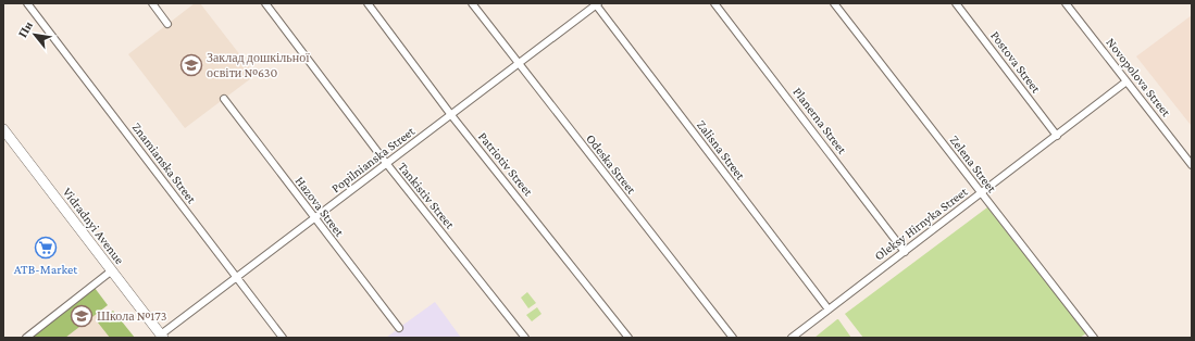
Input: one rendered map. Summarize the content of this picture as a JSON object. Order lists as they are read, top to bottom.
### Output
{
  "streets": {
    "main road": ["Vidradnyi Avenue"],
    "street": [
      "Postova Street",
      "Novopolova Street",
      "Planerna Street",
      "Zalisna Street",
      "Popilnianska Street",
      "Znamianska Street",
      "Patriotiv Street",
      "Odeska Street",
      "Zelena Street",
      "Tankistiv Street",
      "Hazova Street",
      "Oleksy Hirnyka Street"
    ]
  },
  "crossings": [
    ["Postova Street", "Oleksy Hirnyka Street"],
    ["Novopolova Street", "Oleksy Hirnyka Street"],
    ["Planerna Street", "Oleksy Hirnyka Street"],
    ["Zalisna Street", "Popilnianska Street"],
    ["Zalisna Street", "Oleksy Hirnyka Street"],
    ["Popilnianska Street", "Znamianska Street"],
    ["Popilnianska Street", "Patriotiv Street"],
    ["Popilnianska Street", "Odeska Street"],
    ["Popilnianska Street", "Tankistiv Street"],
    ["Popilnianska Street", "Hazova Street"],
    ["Popilnianska Street", "Vidradnyi Avenue"],
    ["Zelena Street", "Oleksy Hirnyka Street"]
  ],
  "places": {
    "school or university": ["Заклад дошкільної освіти №630", "Школа №173"],
    "supermarket": ["ATB-Market"]
  },
  "north": "top left"
}
